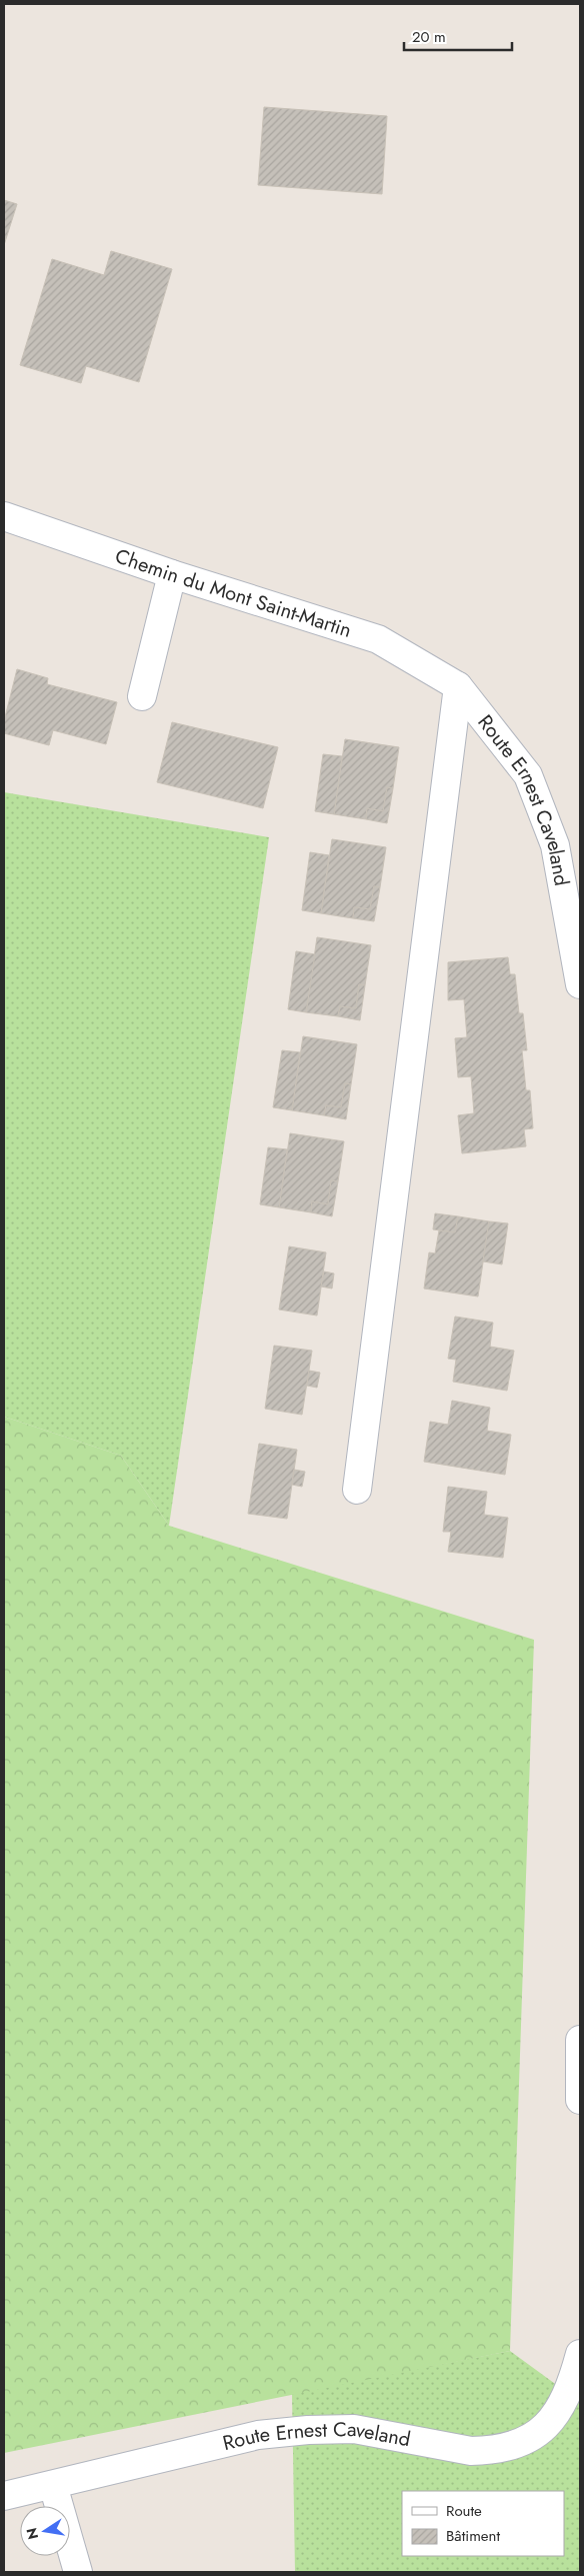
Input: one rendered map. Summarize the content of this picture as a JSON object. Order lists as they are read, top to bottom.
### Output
{
  "streets": {
    "street": ["Chemin du Mont Saint-Martin", "Route Ernest Caveland"]
  },
  "crossings": [
    ["Chemin du Mont Saint-Martin", "Route Ernest Caveland"]
  ],
  "legend": ["Route", "Bâtiment"],
  "scale_bar": "20 m",
  "north": "left"
}
